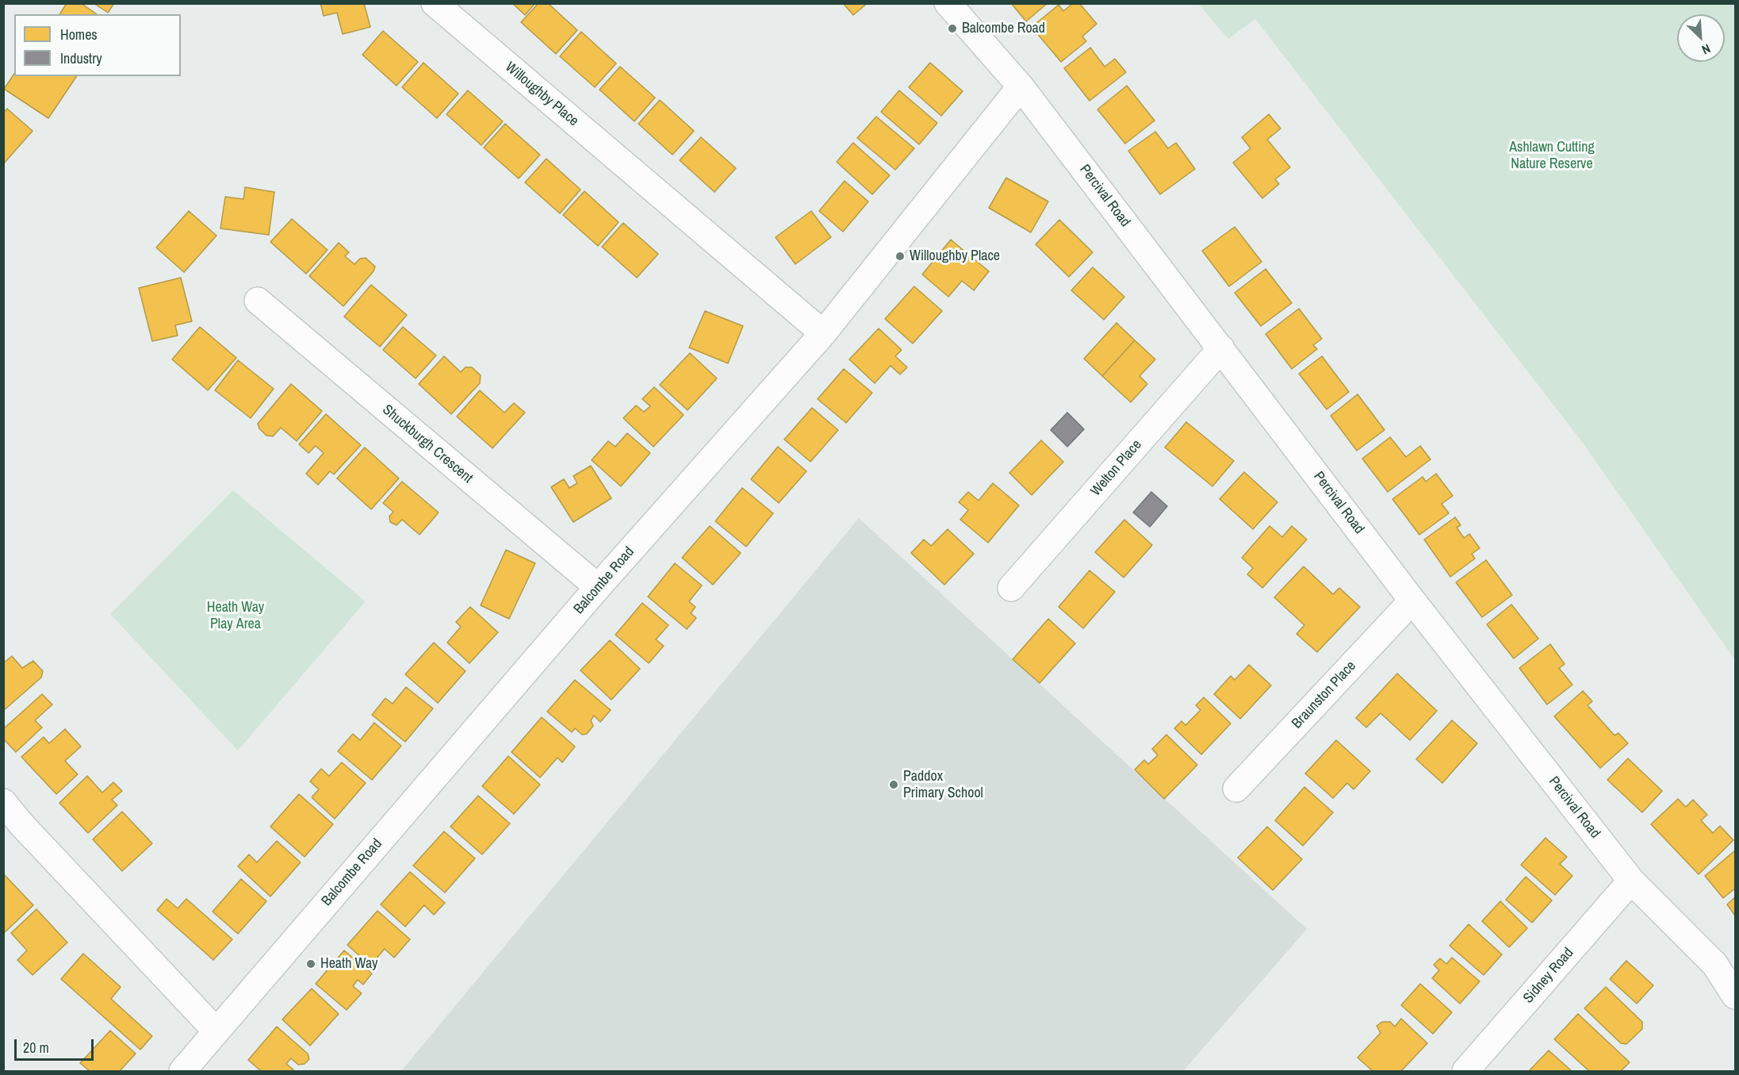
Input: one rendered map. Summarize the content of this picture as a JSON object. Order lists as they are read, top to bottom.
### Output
{
  "streets": {
    "street": [
      "Willoughby Place",
      "Percival Road",
      "Shuckburgh Crescent",
      "Welton Place",
      "Balcombe Road",
      "Braunston Place",
      "Sidney Road"
    ]
  },
  "crossings": [
    ["Willoughby Place", "Balcombe Road"],
    ["Percival Road", "Welton Place"],
    ["Percival Road", "Balcombe Road"],
    ["Percival Road", "Braunston Place"],
    ["Percival Road", "Sidney Road"],
    ["Shuckburgh Crescent", "Balcombe Road"]
  ],
  "parks": ["Ashlawn Cutting Nature Reserve", "Heath Way Play Area"],
  "places": [
    "Balcombe Road",
    "Willoughby Place",
    "Paddox Primary School",
    "Heath Way"
  ],
  "legend": ["Homes", "Industry"],
  "scale_bar": "20 m",
  "north": "bottom right"
}
